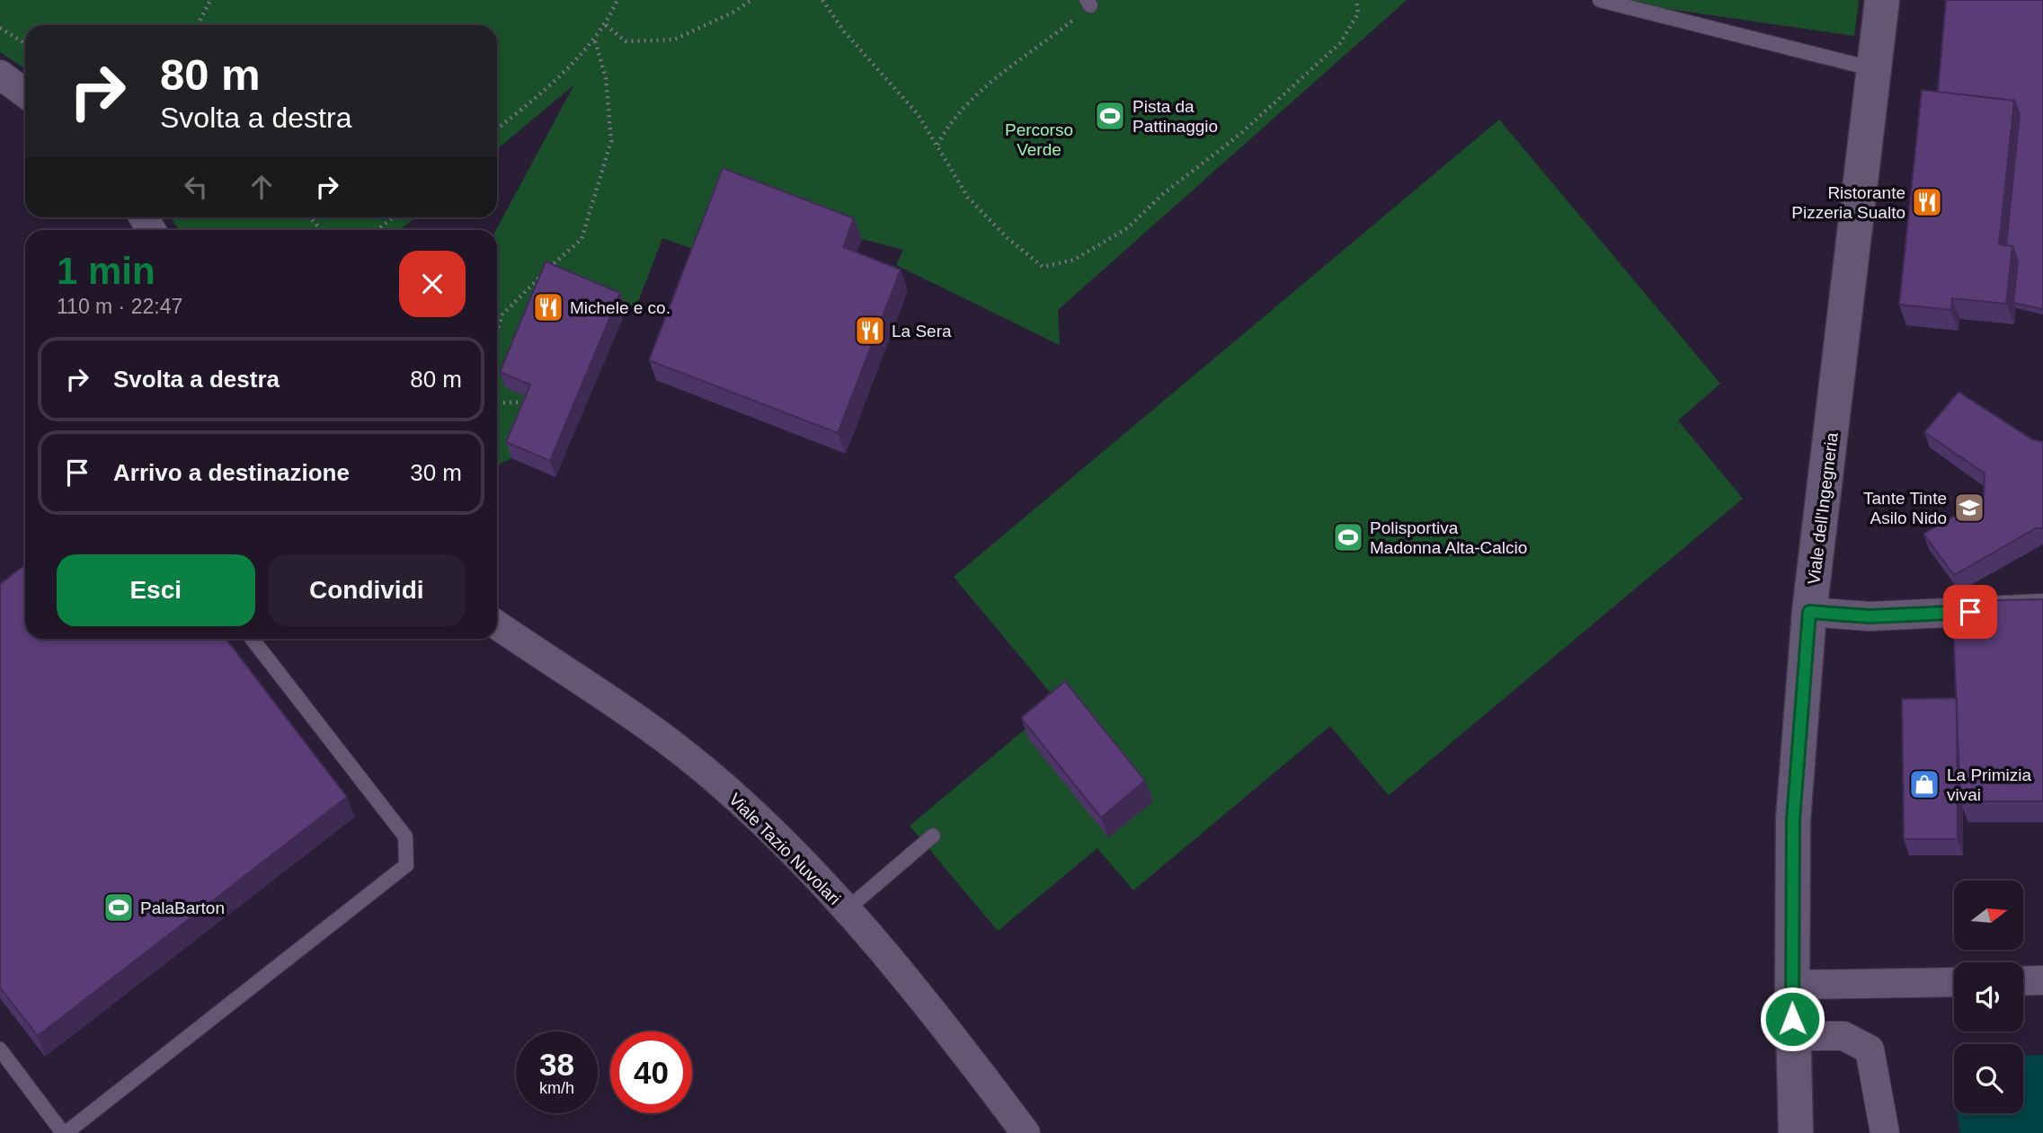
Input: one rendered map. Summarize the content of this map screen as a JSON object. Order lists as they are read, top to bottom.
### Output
{
  "streets": {
    "street": ["Viale dell'Ingegneria", "Viale Tazio Nuvolari"]
  },
  "parks": ["Percorso Verde"],
  "places": {
    "sports": ["Pista da Pattinaggio", "Polisportiva Madonna Alta-Calcio", "PalaBarton"],
    "restaurant": ["Ristorante Pizzeria Sualto", "Michele e co.", "La Sera"],
    "school or university": ["Tante Tinte Asilo Nido"],
    "shop": ["La Primizia vivai"]
  },
  "north": "right",
  "page": {
    "turn": ["80 m", "Svolta a destra"],
    "heading": ["1 min", "110 m · 22:47"],
    "list": [
      {
        "name": "Svolta a destra",
        "value": "80 m"
      },
      {
        "name": "Arrivo a destinazione",
        "value": "30 m"
      }
    ],
    "buttons": ["Esci", "Condividi"],
    "speed": "38 km/h",
    "limit": "40"
  }
}
